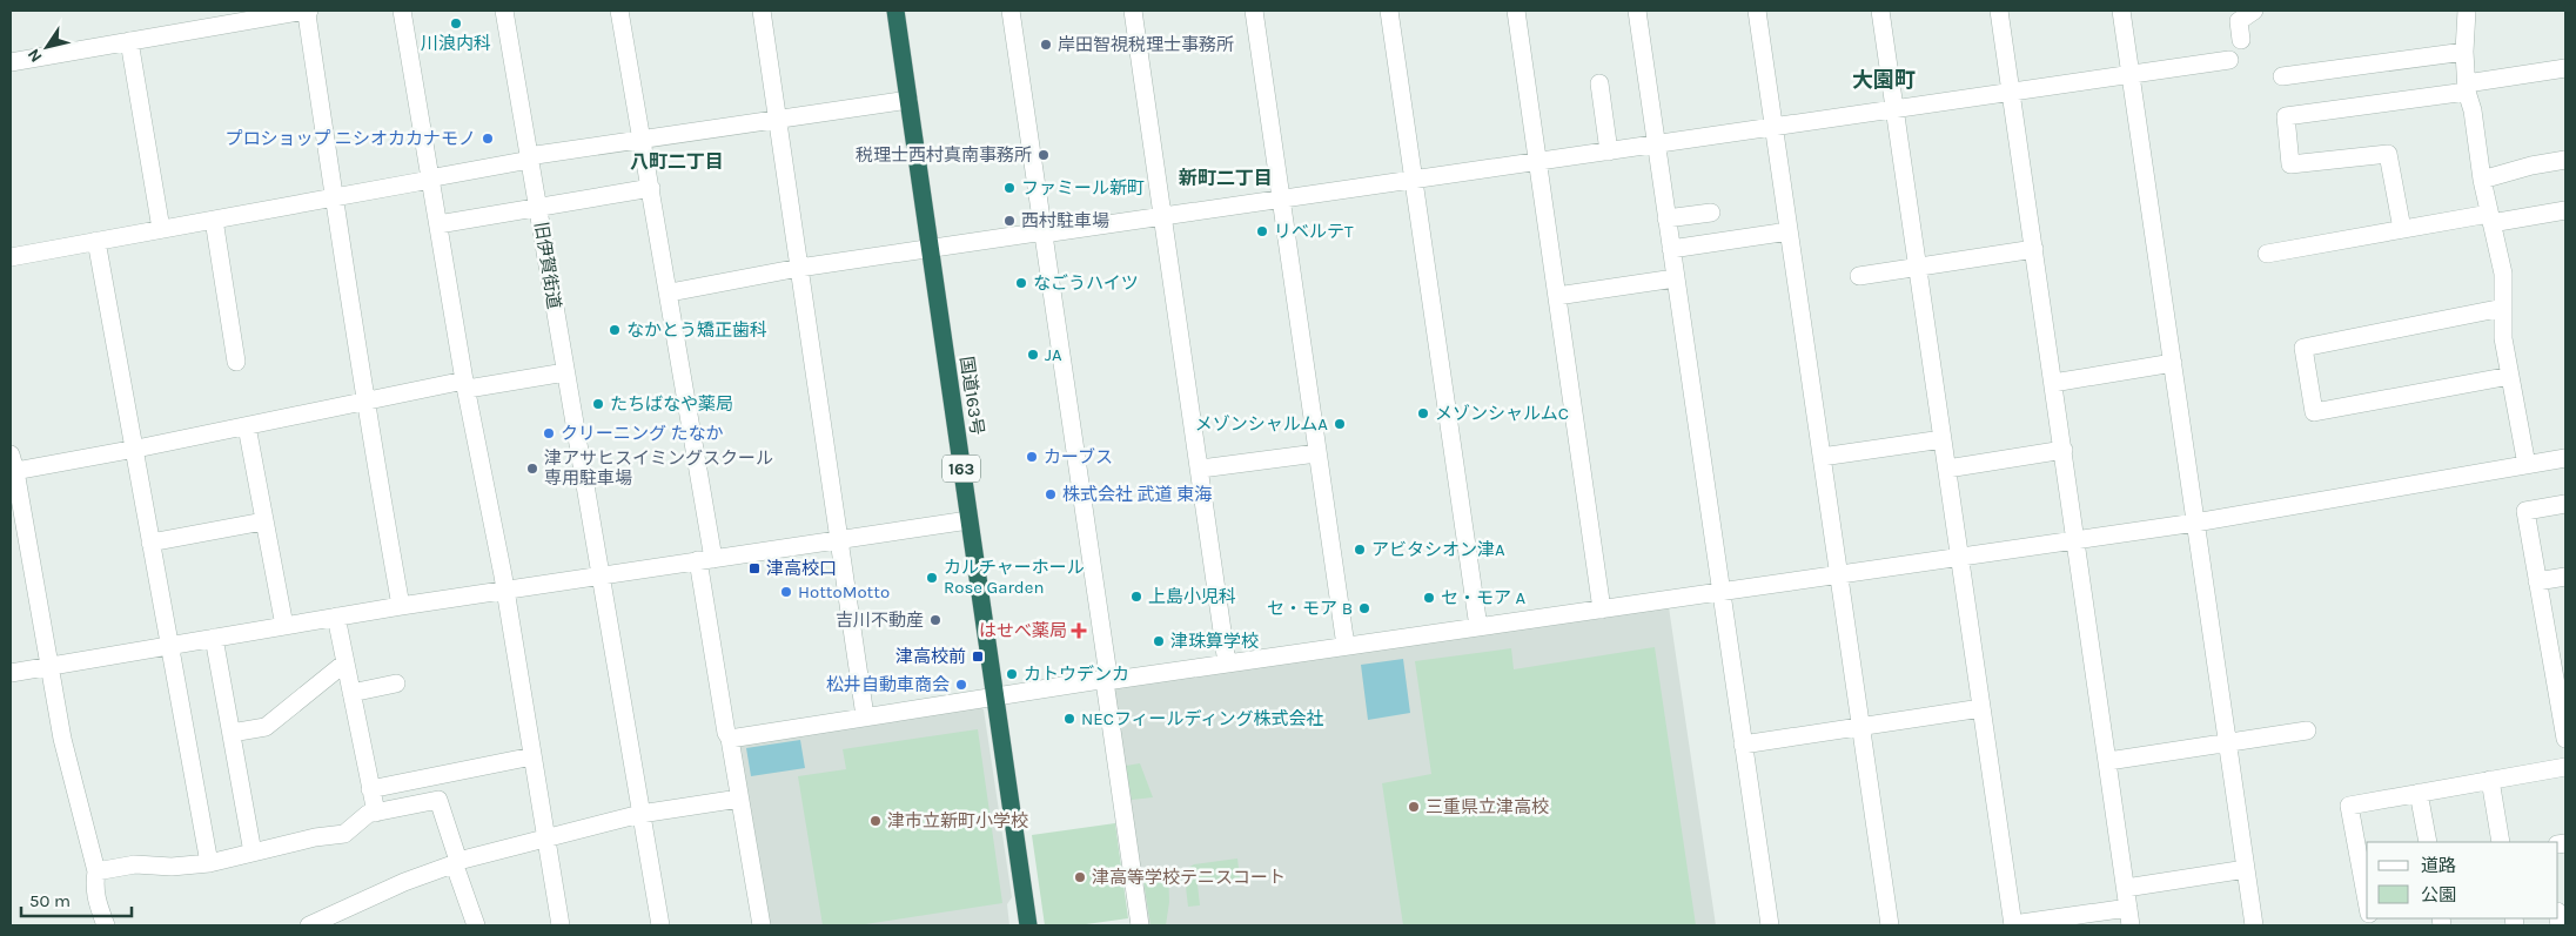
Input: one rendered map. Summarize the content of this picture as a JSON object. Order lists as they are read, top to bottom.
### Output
{
  "streets": {
    "highway": ["国道163号", "163"],
    "street": ["旧伊賀街道"]
  },
  "districts": ["大園町", "八町二丁目", "新町二丁目"],
  "places": {
    "other": [
      "川浪内科",
      "岸田智視税理士事務所",
      "プロショップ ニシオカカナモノ",
      "税理士西村真南事務所",
      "ファミール新町",
      "西村駐車場",
      "リベルテT",
      "なごうハイツ",
      "なかとう矯正歯科",
      "JA",
      "たちばなや薬局",
      "メゾンシャルムC",
      "メゾンシャルムA",
      "クリーニング たなか",
      "カーブス",
      "津アサヒスイミングスクール 専用駐車場",
      "株式会社 武道 東海",
      "アビタシオン津A",
      "カルチャーホール Rose Garden",
      "HottoMotto",
      "上島小児科",
      "セ・モア A",
      "セ・モア B",
      "吉川不動産",
      "津珠算学校",
      "カトウデンカ",
      "松井自動車商会",
      "NECフィールディング株式会社",
      "三重県立津高校",
      "津市立新町小学校",
      "津高等学校テニスコート"
    ],
    "transit": ["津高校口", "津高校前"],
    "health": ["はせべ薬局"]
  },
  "legend": ["道路", "公園"],
  "scale_bar": "50 m",
  "north": "bottom left"
}
